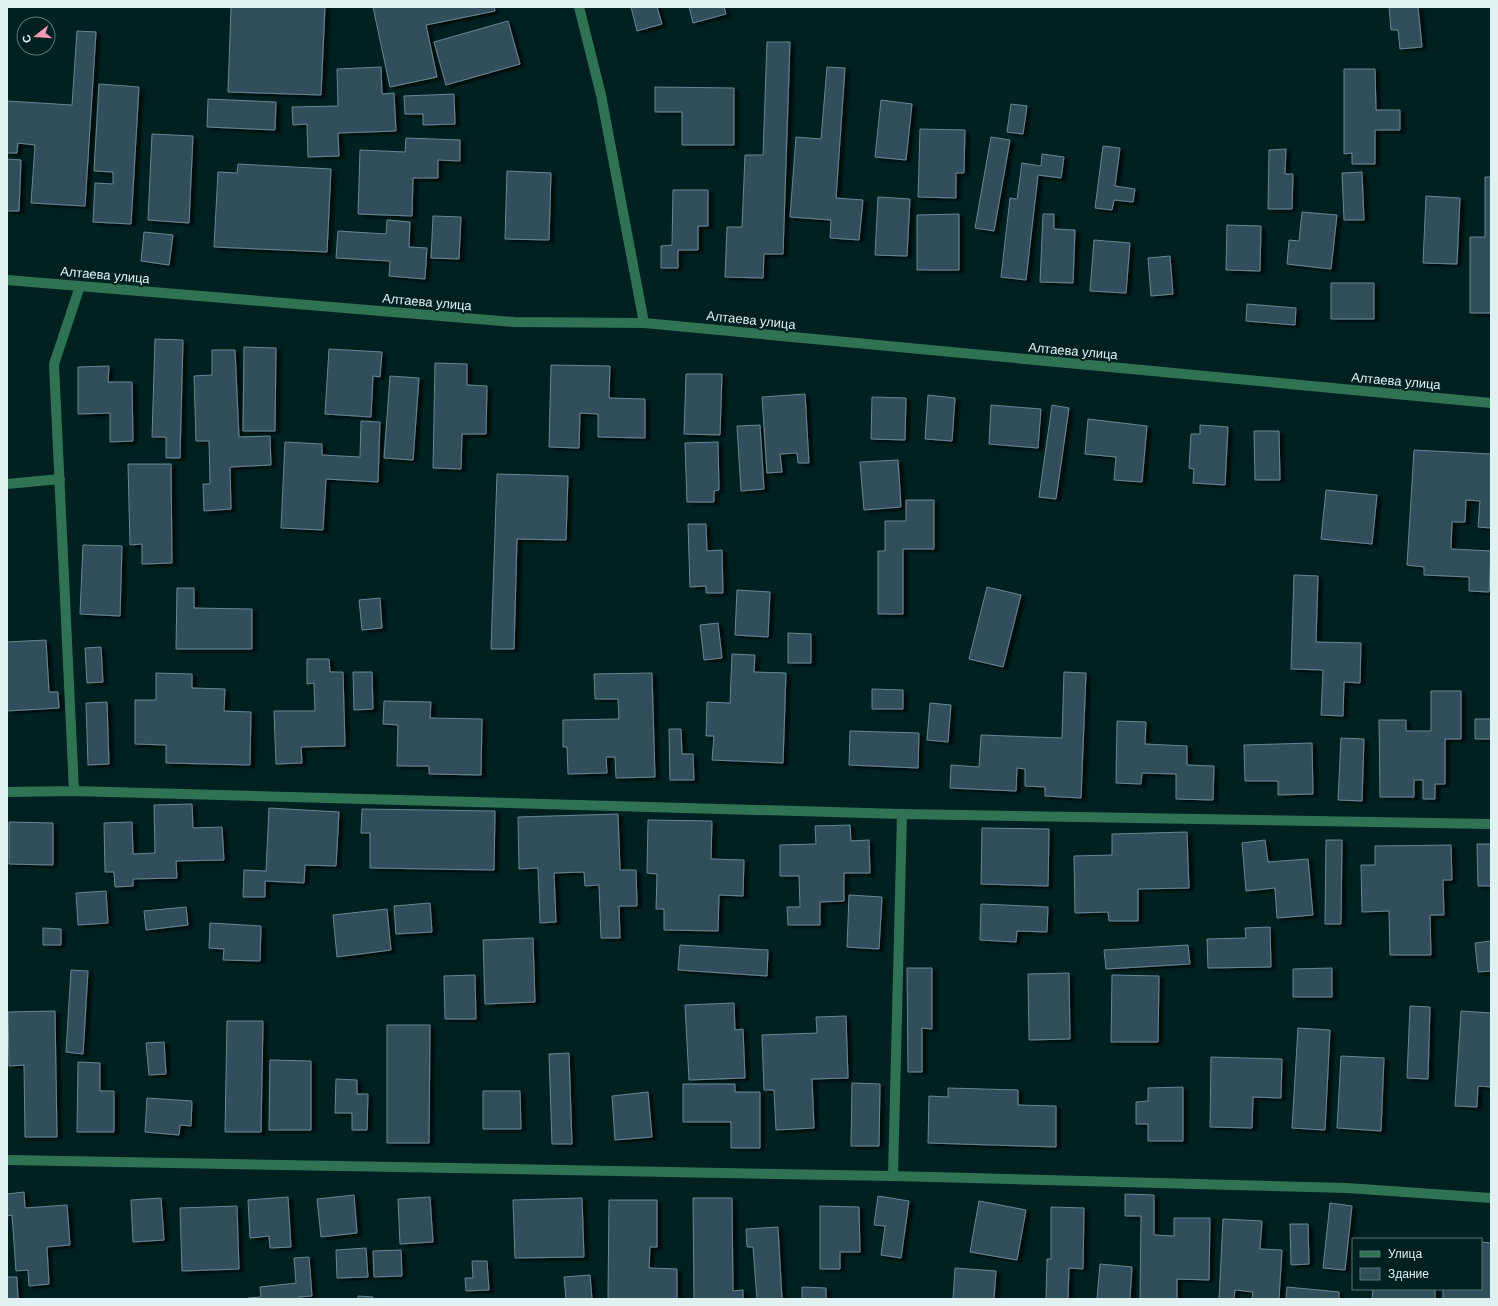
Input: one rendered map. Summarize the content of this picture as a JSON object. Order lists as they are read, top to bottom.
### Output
{
  "streets": {
    "street": ["Алтаева улица"]
  },
  "legend": ["Улица", "Здание"],
  "north": "left"
}
